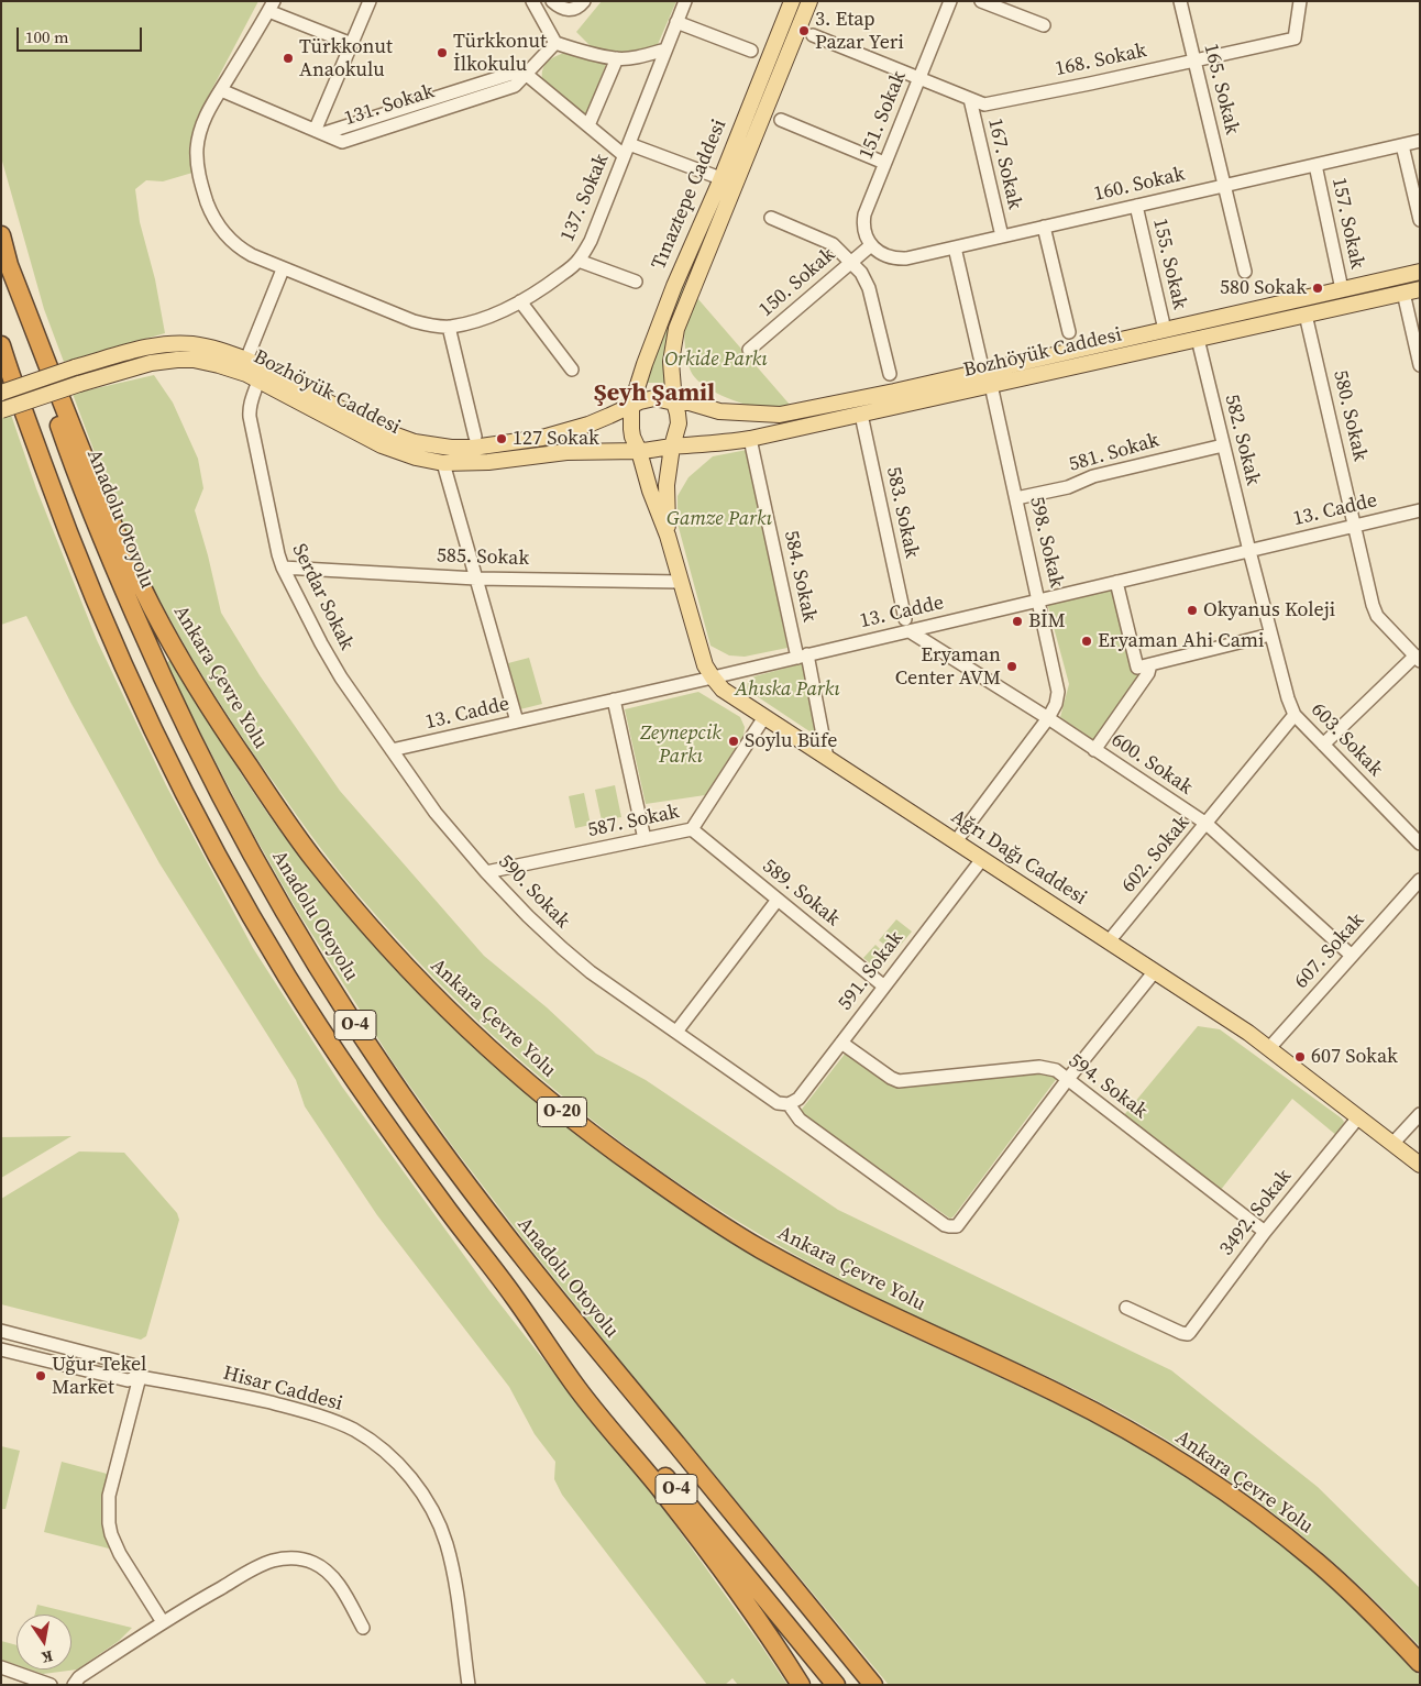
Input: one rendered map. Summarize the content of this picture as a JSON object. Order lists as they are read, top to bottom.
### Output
{
  "streets": {
    "highway": [
      "Anadolu Otoyolu",
      "Ankara Çevre Yolu",
      "O-4",
      "O-20"
    ],
    "main road": ["Tınaztepe Caddesi", "Bozhöyük Caddesi", "Ağrı Dağı Caddesi"],
    "street": [
      "168. Sokak",
      "165. Sokak",
      "131. Sokak",
      "151. Sokak",
      "167. Sokak",
      "160. Sokak",
      "137. Sokak",
      "157. Sokak",
      "155. Sokak",
      "150. Sokak",
      "580. Sokak",
      "582. Sokak",
      "581. Sokak",
      "13. Cadde",
      "583. Sokak",
      "598. Sokak",
      "585. Sokak",
      "584. Sokak",
      "Serdar Sokak",
      "603. Sokak",
      "600. Sokak",
      "587. Sokak",
      "602. Sokak",
      "590. Sokak",
      "589. Sokak",
      "607. Sokak",
      "591. Sokak",
      "594. Sokak",
      "3492. Sokak",
      "Hisar Caddesi"
    ]
  },
  "crossings": [
    ["168. Sokak", "165. Sokak"],
    ["168. Sokak", "151. Sokak"],
    ["168. Sokak", "167. Sokak"],
    ["165. Sokak", "160. Sokak"],
    ["131. Sokak", "137. Sokak"],
    ["151. Sokak", "160. Sokak"],
    ["151. Sokak", "150. Sokak"],
    ["167. Sokak", "160. Sokak"],
    ["160. Sokak", "157. Sokak"],
    ["160. Sokak", "155. Sokak"],
    ["160. Sokak", "150. Sokak"],
    ["160. Sokak", "598. Sokak"],
    ["Tınaztepe Caddesi", "Bozhöyük Caddesi"],
    ["Tınaztepe Caddesi", "Ağrı Dağı Caddesi"],
    ["157. Sokak", "Bozhöyük Caddesi"],
    ["155. Sokak", "Bozhöyük Caddesi"],
    ["Bozhöyük Caddesi", "580. Sokak"],
    ["Bozhöyük Caddesi", "582. Sokak"],
    ["Bozhöyük Caddesi", "583. Sokak"],
    ["Bozhöyük Caddesi", "598. Sokak"],
    ["Bozhöyük Caddesi", "584. Sokak"],
    ["Bozhöyük Caddesi", "Serdar Sokak"],
    ["Bozhöyük Caddesi", "Ağrı Dağı Caddesi"],
    ["580. Sokak", "13. Cadde"],
    ["582. Sokak", "581. Sokak"],
    ["582. Sokak", "13. Cadde"],
    ["582. Sokak", "603. Sokak"],
    ["581. Sokak", "598. Sokak"],
    ["13. Cadde", "583. Sokak"],
    ["13. Cadde", "598. Sokak"],
    ["13. Cadde", "584. Sokak"],
    ["13. Cadde", "Serdar Sokak"],
    ["13. Cadde", "603. Sokak"],
    ["13. Cadde", "600. Sokak"],
    ["13. Cadde", "Ağrı Dağı Caddesi"],
    ["13. Cadde", "590. Sokak"],
    ["583. Sokak", "600. Sokak"],
    ["Anadolu Otoyolu", "Ankara Çevre Yolu"],
    ["598. Sokak", "600. Sokak"],
    ["598. Sokak", "Ağrı Dağı Caddesi"],
    ["585. Sokak", "Serdar Sokak"],
    ["585. Sokak", "Ağrı Dağı Caddesi"],
    ["584. Sokak", "Ağrı Dağı Caddesi"],
    ["Serdar Sokak", "590. Sokak"],
    ["603. Sokak", "602. Sokak"],
    ["600. Sokak", "602. Sokak"],
    ["600. Sokak", "607. Sokak"],
    ["587. Sokak", "Ağrı Dağı Caddesi"],
    ["587. Sokak", "590. Sokak"],
    ["587. Sokak", "589. Sokak"],
    ["602. Sokak", "Ağrı Dağı Caddesi"],
    ["Ağrı Dağı Caddesi", "607. Sokak"],
    ["Ağrı Dağı Caddesi", "591. Sokak"],
    ["Ağrı Dağı Caddesi", "3492. Sokak"],
    ["590. Sokak", "591. Sokak"],
    ["589. Sokak", "591. Sokak"],
    ["591. Sokak", "594. Sokak"],
    ["594. Sokak", "3492. Sokak"]
  ],
  "districts": ["Şeyh Şamil"],
  "parks": [
    "Orkide Parkı",
    "Gamze Parkı",
    "Ahıska Parkı",
    "Zeynepcik Parkı"
  ],
  "places": [
    "3. Etap Pazar Yeri",
    "Türkkonut İlkokulu",
    "Türkkonut Anaokulu",
    "580 Sokak",
    "127 Sokak",
    "Okyanus Koleji",
    "BİM",
    "Eryaman Ahi Cami",
    "Eryaman Center AVM",
    "Soylu Büfe",
    "607 Sokak",
    "Uğur Tekel Market"
  ],
  "scale_bar": "100 m",
  "north": "bottom"
}
